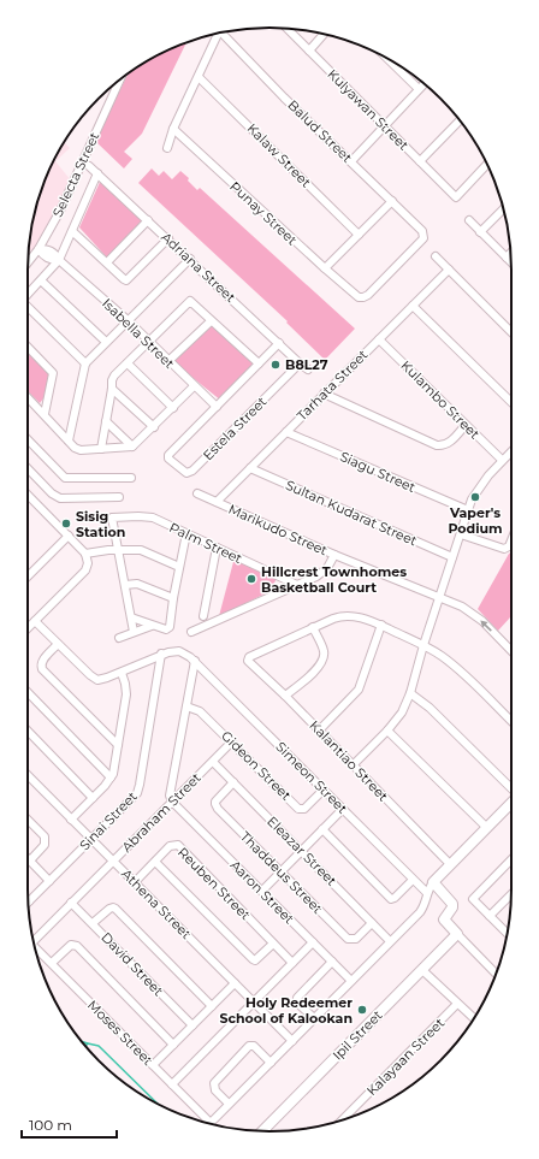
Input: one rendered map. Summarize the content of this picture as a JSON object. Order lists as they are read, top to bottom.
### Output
{
  "streets": {
    "street": [
      "Kulyawan Street",
      "Balud Street",
      "Kalaw Street",
      "Selecta Street",
      "Punay Street",
      "Adriana Street",
      "Isabella Street",
      "Tarhata Street",
      "Kulambo Street",
      "Estela Street",
      "Siagu Street",
      "Sultan Kudarat Street",
      "Marikudo Street",
      "Palm Street",
      "Kalantiao Street",
      "Gideon Street",
      "Simeon Street",
      "Abraham Street",
      "Sinai Street",
      "Eleazar Street",
      "Thaddeus Street",
      "Reuben Street",
      "Aaron Street",
      "Athena Street",
      "David Street",
      "Moses Street",
      "Ipil Street",
      "Kalayaan Street"
    ]
  },
  "crossings": [
    ["Balud Street", "Punay Street"],
    ["Selecta Street", "Isabella Street"],
    ["Adriana Street", "Estela Street"],
    ["Isabella Street", "Estela Street"],
    ["Tarhata Street", "Kulambo Street"],
    ["Tarhata Street", "Siagu Street"],
    ["Tarhata Street", "Sultan Kudarat Street"],
    ["Tarhata Street", "Marikudo Street"],
    ["Gideon Street", "Simeon Street"],
    ["Gideon Street", "Abraham Street"],
    ["Abraham Street", "Eleazar Street"],
    ["Abraham Street", "Aaron Street"],
    ["Abraham Street", "Athena Street"],
    ["Abraham Street", "David Street"],
    ["Sinai Street", "Athena Street"],
    ["Eleazar Street", "Thaddeus Street"],
    ["Reuben Street", "Athena Street"]
  ],
  "places": [
    "B8L27",
    "Vaper's Podium",
    "Sisig Station",
    "Hillcrest Townhomes Basketball Court",
    "Holy Redeemer School of Kalookan"
  ],
  "scale_bar": "100 m"
}
